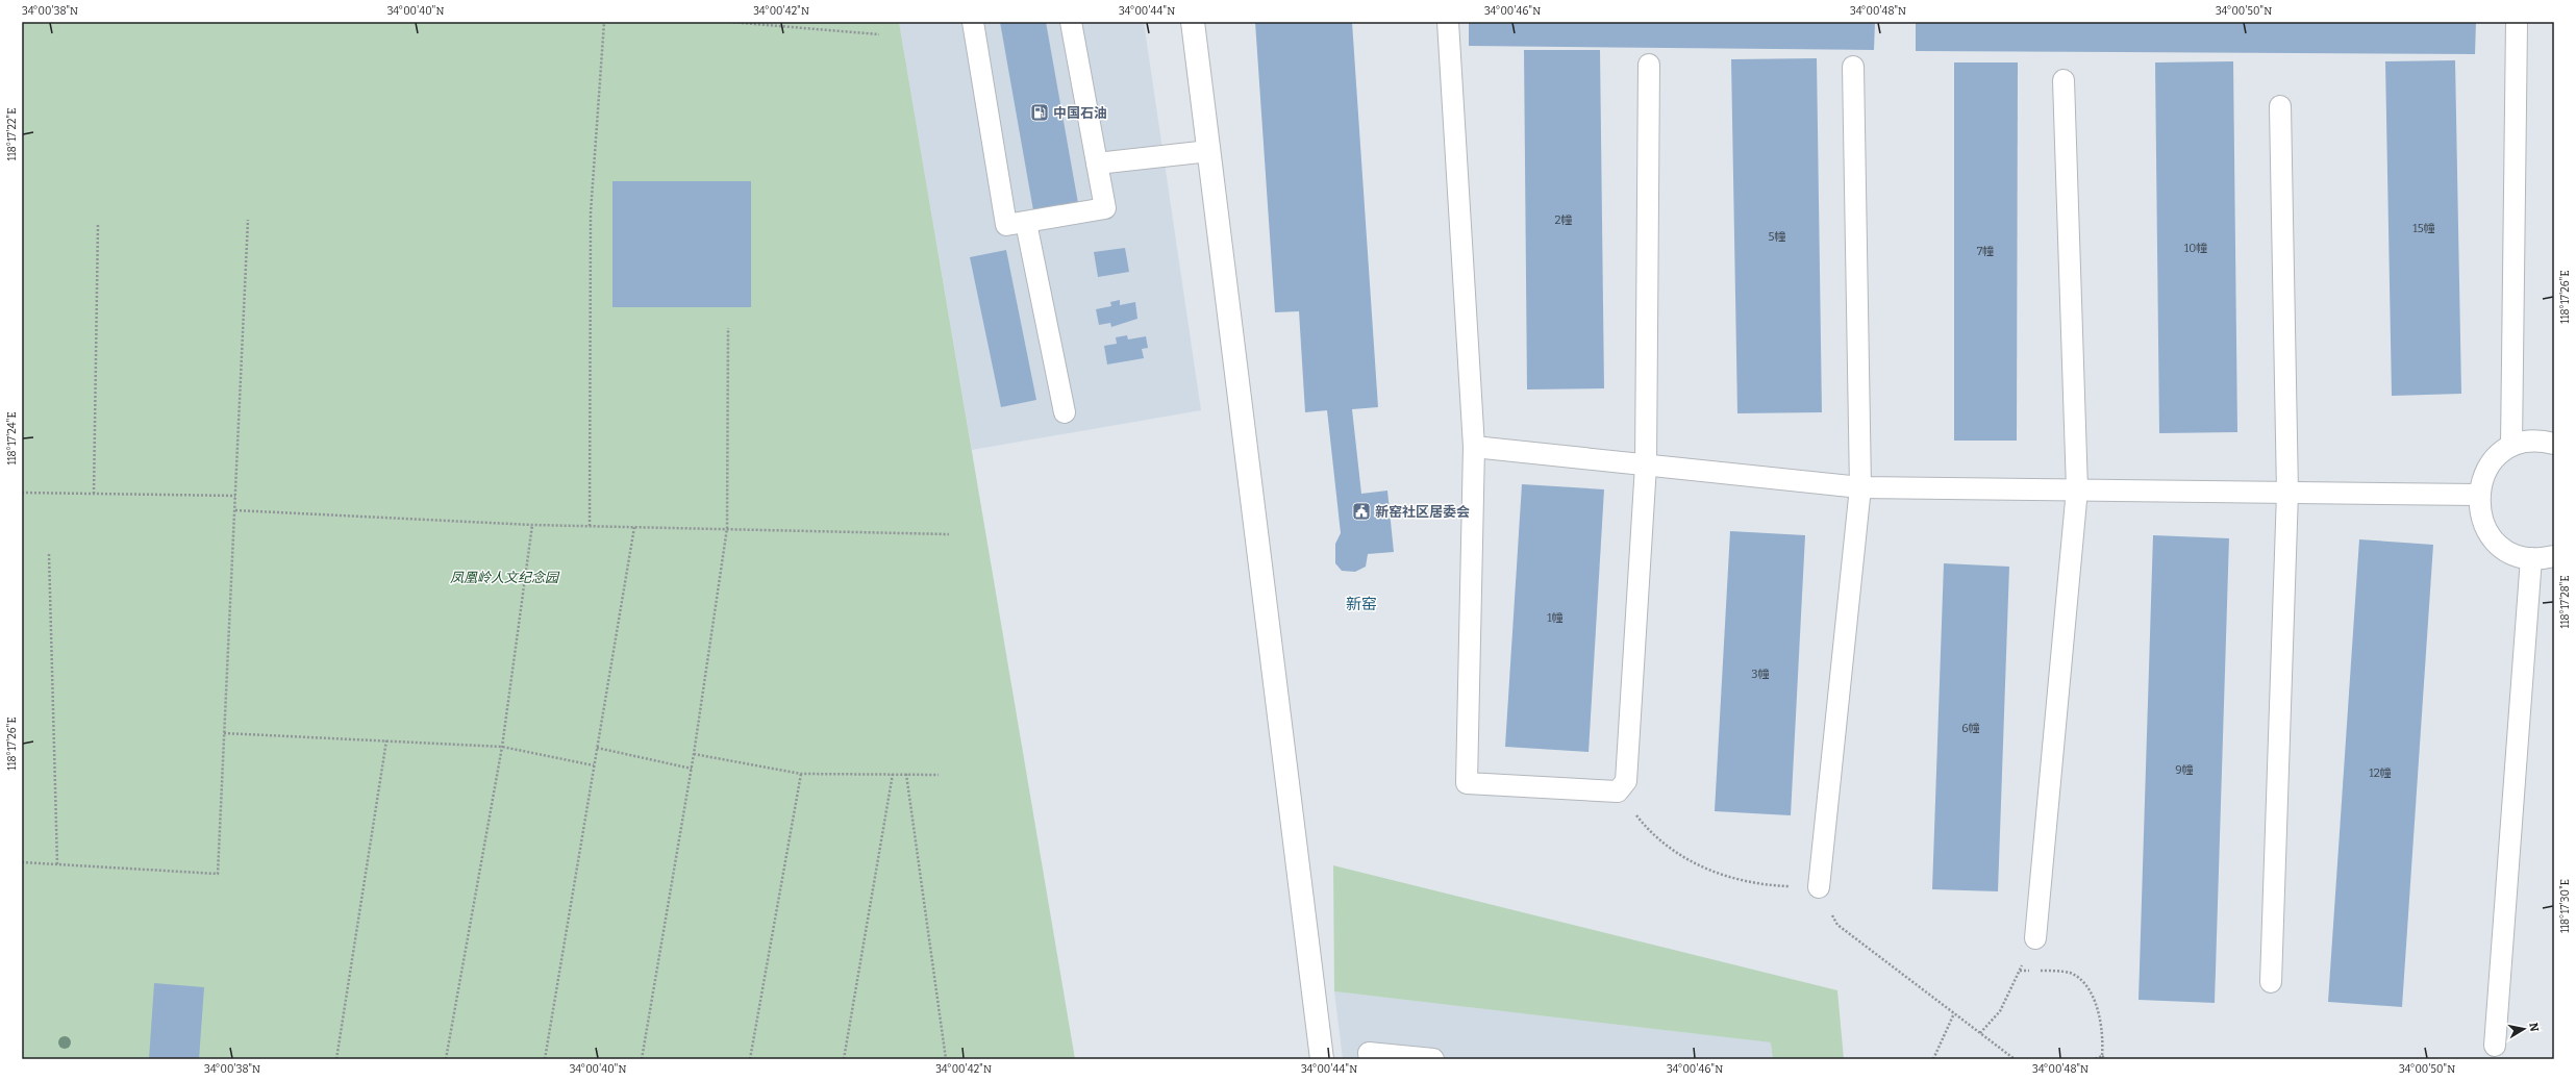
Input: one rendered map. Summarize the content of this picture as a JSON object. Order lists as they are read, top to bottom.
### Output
{
  "districts": ["新窑"],
  "parks": ["凤凰岭人文纪念园"],
  "places": {
    "fuel station": ["中国石油"],
    "public building": ["新窑社区居委会"]
  },
  "house_numbers": [
    "2幢",
    "15幢",
    "5幢",
    "10幢",
    "7幢",
    "1幢",
    "3幢",
    "6幢",
    "9幢",
    "12幢"
  ],
  "north": "right",
  "coordinates": [
    "34°00'38\"N",
    "34°00'40\"N",
    "34°00'42\"N",
    "34°00'44\"N",
    "34°00'46\"N",
    "34°00'48\"N",
    "34°00'50\"N",
    "118°17'22\"E",
    "118°17'26\"E",
    "118°17'24\"E",
    "118°17'28\"E",
    "118°17'30\"E"
  ]
}
